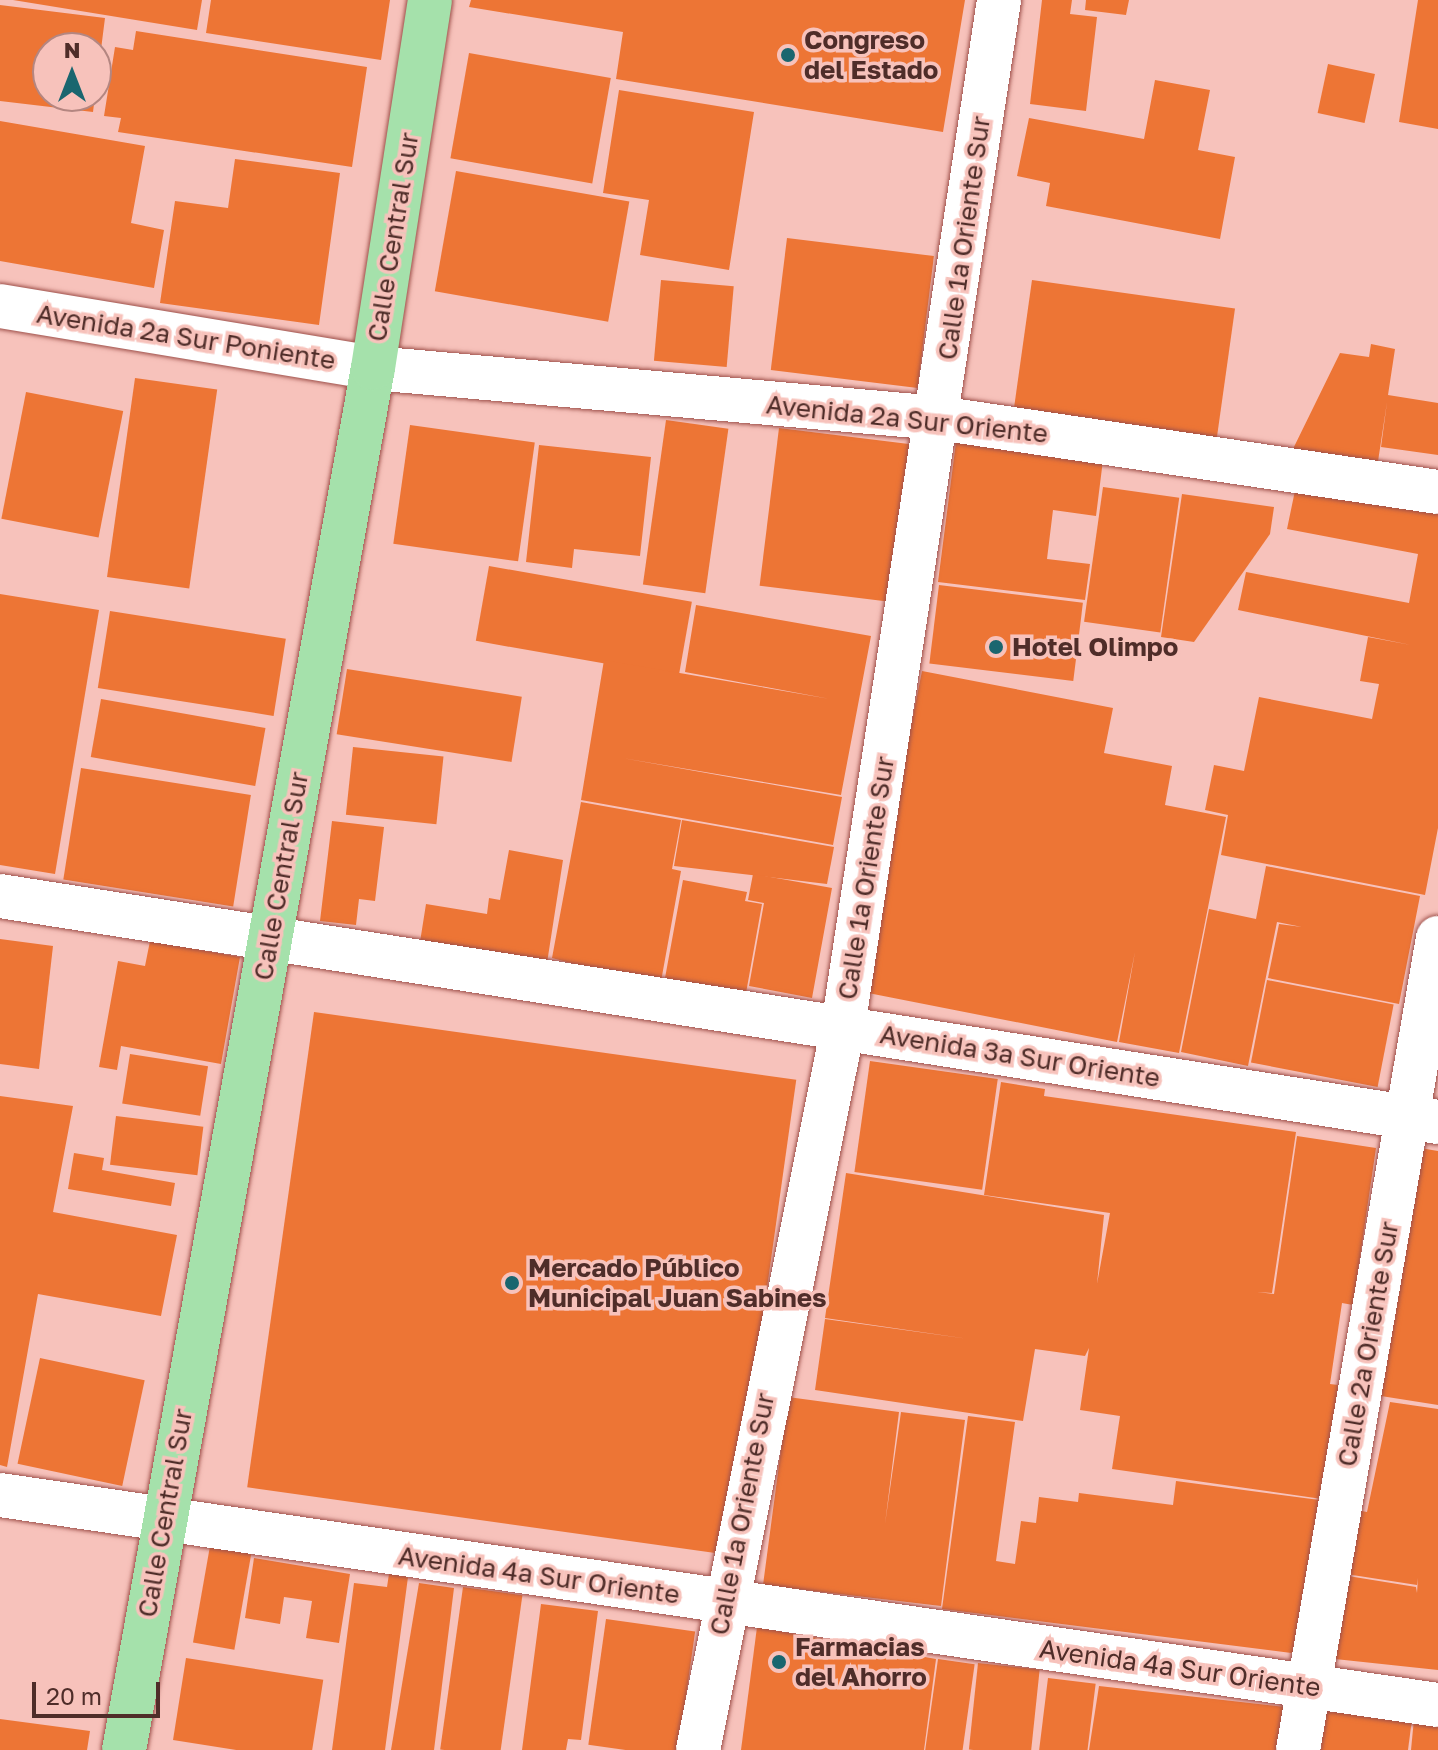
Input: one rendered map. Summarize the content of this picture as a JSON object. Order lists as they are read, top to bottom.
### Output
{
  "streets": {
    "main road": ["Calle Central Sur"],
    "street": [
      "Calle 1a Oriente Sur",
      "Avenida 2a Sur Poniente",
      "Avenida 2a Sur Oriente",
      "Avenida 3a Sur Oriente",
      "Calle 2a Oriente Sur",
      "Avenida 4a Sur Oriente"
    ]
  },
  "crossings": [
    ["Calle Central Sur", "Avenida 2a Sur Poniente"],
    ["Calle Central Sur", "Avenida 2a Sur Oriente"],
    ["Calle Central Sur", "Avenida 3a Sur Oriente"],
    ["Calle Central Sur", "Avenida 4a Sur Oriente"],
    ["Calle 1a Oriente Sur", "Avenida 2a Sur Oriente"],
    ["Calle 1a Oriente Sur", "Avenida 3a Sur Oriente"],
    ["Calle 1a Oriente Sur", "Avenida 4a Sur Oriente"],
    ["Avenida 2a Sur Poniente", "Avenida 2a Sur Oriente"],
    ["Avenida 3a Sur Oriente", "Calle 2a Oriente Sur"],
    ["Calle 2a Oriente Sur", "Avenida 4a Sur Oriente"]
  ],
  "places": [
    "Congreso del Estado",
    "Hotel Olimpo",
    "Mercado Público Municipal Juan Sabines",
    "Farmacias del Ahorro"
  ],
  "scale_bar": "20 m",
  "north": "top"
}
